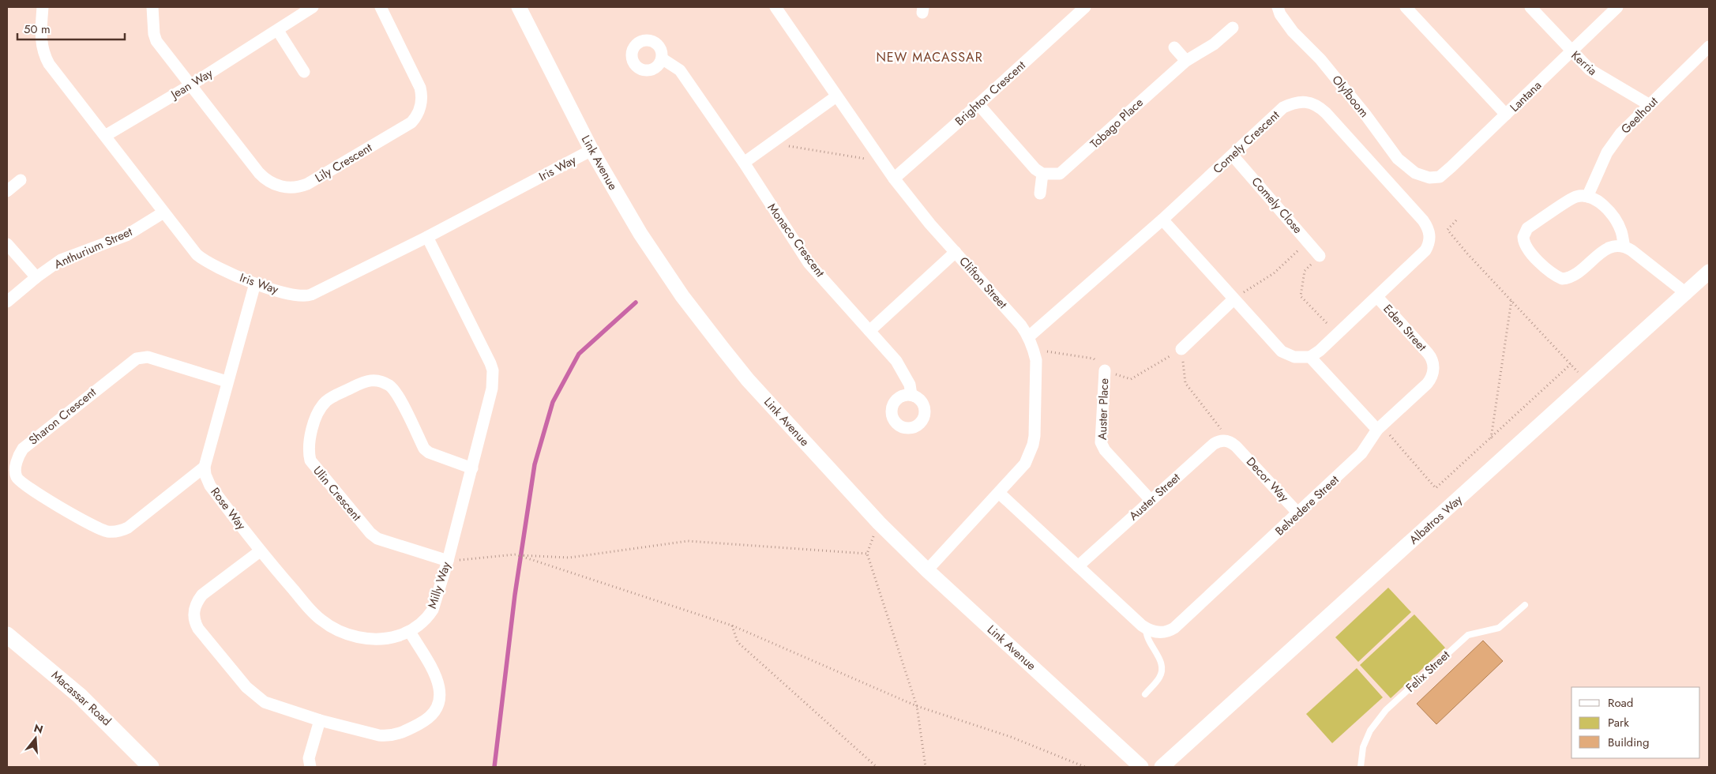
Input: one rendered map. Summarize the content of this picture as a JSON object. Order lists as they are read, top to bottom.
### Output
{
  "streets": {
    "main road": ["Macassar Road"],
    "street": [
      "Kerria",
      "Jean Way",
      "Brighton Crescent",
      "Olyfboom",
      "Lantana",
      "Geelhout",
      "Tobago Place",
      "Comely Crescent",
      "Lily Crescent",
      "Link Avenue",
      "Iris Way",
      "Comely Close",
      "Monaco Crescent",
      "Anthurium Street",
      "Clifton Street",
      "Eden Street",
      "Auster Place",
      "Sharon Crescent",
      "Decor Way",
      "Ulin Crescent",
      "Auster Street",
      "Belvedere Street",
      "Rose Way",
      "Albatros Way",
      "Milly Way"
    ],
    "lane": ["Felix Street"]
  },
  "crossings": [
    ["Kerria", "Lantana"],
    ["Kerria", "Geelhout"],
    ["Jean Way", "Lily Crescent"],
    ["Jean Way", "Iris Way"],
    ["Brighton Crescent", "Clifton Street"],
    ["Olyfboom", "Lantana"],
    ["Comely Crescent", "Comely Close"],
    ["Comely Crescent", "Clifton Street"],
    ["Comely Crescent", "Eden Street"],
    ["Link Avenue", "Iris Way"],
    ["Link Avenue", "Clifton Street"],
    ["Iris Way", "Anthurium Street"],
    ["Iris Way", "Milly Way"],
    ["Eden Street", "Belvedere Street"],
    ["Auster Place", "Auster Street"],
    ["Sharon Crescent", "Rose Way"],
    ["Decor Way", "Auster Street"],
    ["Decor Way", "Belvedere Street"],
    ["Ulin Crescent", "Milly Way"],
    ["Rose Way", "Milly Way"]
  ],
  "districts": ["NEW MACASSAR"],
  "legend": ["Road", "Park", "Building"],
  "scale_bar": "50 m",
  "north": "top"
}
